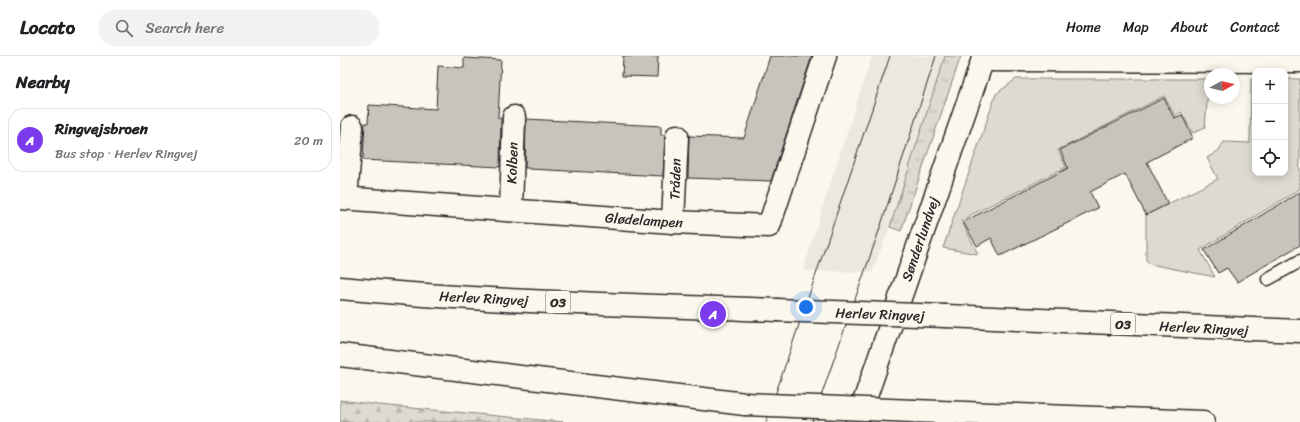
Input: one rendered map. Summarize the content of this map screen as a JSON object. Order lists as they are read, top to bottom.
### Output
{
  "streets": {
    "main road": [
      "Kolben",
      "Tråden",
      "Glødelampen",
      "Sønderlundvej",
      "Herlev Ringvej",
      "O3"
    ]
  },
  "crossings": [
    ["Kolben", "Glødelampen"],
    ["Tråden", "Glødelampen"]
  ],
  "north": "right",
  "page": {
    "header": "Locato",
    "search": "Search here",
    "nav": [
      "Home",
      "Map",
      "About",
      "Contact"
    ],
    "heading": "Nearby",
    "map_buttons": ["+", "−"],
    "list": [
      {
        "mark": "A",
        "name": "Ringvejsbroen",
        "note": "Bus stop · Herlev Ringvej",
        "value": "20 m"
      }
    ],
    "pins": "A"
  }
}
